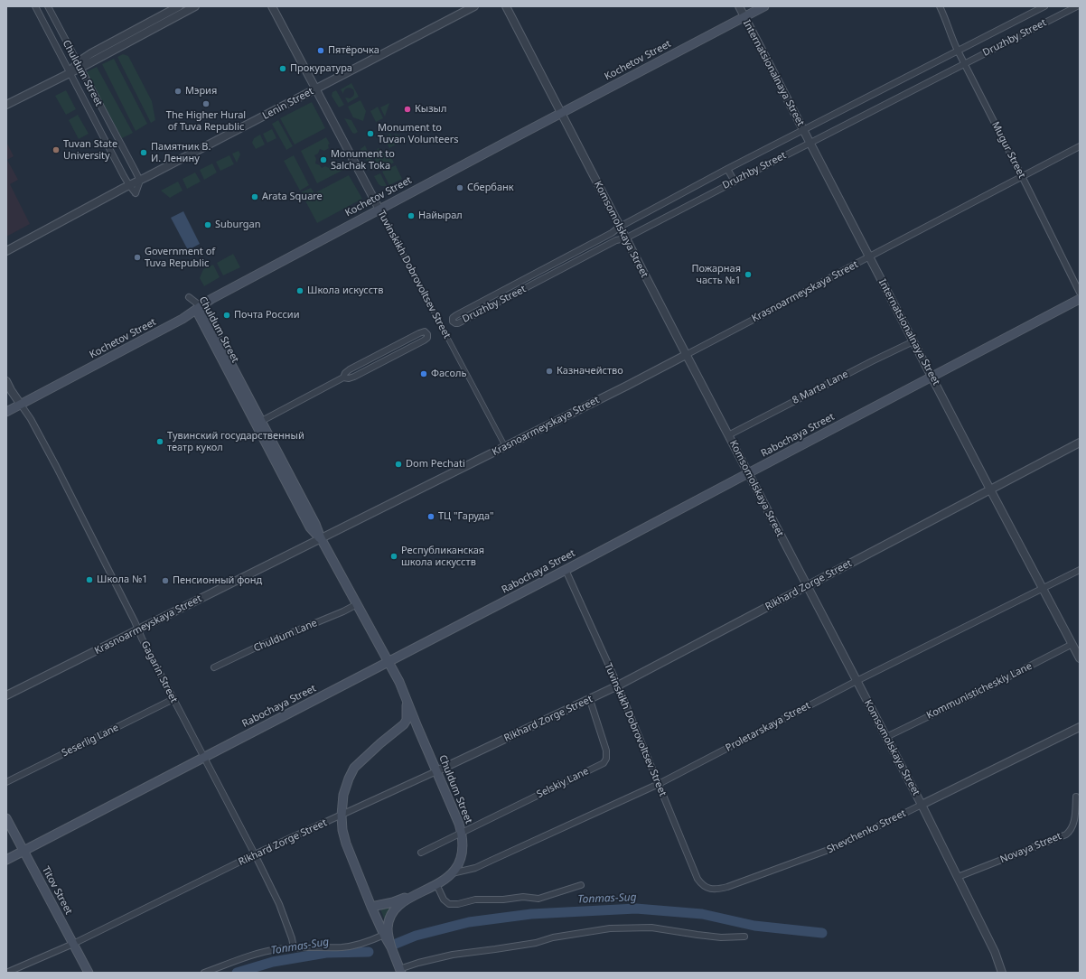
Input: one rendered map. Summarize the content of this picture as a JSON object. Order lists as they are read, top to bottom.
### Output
{
  "streets": {
    "main road": [
      "Kochetov Street",
      "Chuldum Street",
      "Rabochaya Street",
      "Titov Street"
    ],
    "street": [
      "Druzhby Street",
      "Internatsionalnaya Street",
      "Lenin Street",
      "Mugur Street",
      "Komsomolskaya Street",
      "Tuvinskikh Dobrovoltsev Street",
      "Krasnoarmeyskaya Street",
      "8 Marta Lane",
      "Rikhard Zorge Street",
      "Chuldum Lane",
      "Gagarin Street",
      "Kommunisticheskiy Lane",
      "Proletarskaya Street",
      "Seserlig Lane",
      "Selskiy Lane",
      "Shevchenko Street",
      "Novaya Street"
    ]
  },
  "crossings": [
    ["Druzhby Street", "Internatsionalnaya Street"],
    ["Druzhby Street", "Mugur Street"],
    ["Druzhby Street", "Komsomolskaya Street"],
    ["Kochetov Street", "Chuldum Street"],
    ["Kochetov Street", "Internatsionalnaya Street"],
    ["Kochetov Street", "Komsomolskaya Street"],
    ["Kochetov Street", "Tuvinskikh Dobrovoltsev Street"],
    ["Kochetov Street", "Gagarin Street"],
    ["Chuldum Street", "Lenin Street"],
    ["Chuldum Street", "Krasnoarmeyskaya Street"],
    ["Chuldum Street", "Rabochaya Street"],
    ["Chuldum Street", "Rikhard Zorge Street"],
    ["Chuldum Street", "Chuldum Lane"],
    ["Chuldum Street", "Proletarskaya Street"],
    ["Chuldum Street", "Selskiy Lane"],
    ["Internatsionalnaya Street", "Krasnoarmeyskaya Street"],
    ["Internatsionalnaya Street", "8 Marta Lane"],
    ["Internatsionalnaya Street", "Rabochaya Street"],
    ["Internatsionalnaya Street", "Rikhard Zorge Street"],
    ["Internatsionalnaya Street", "Kommunisticheskiy Lane"],
    ["Internatsionalnaya Street", "Proletarskaya Street"],
    ["Lenin Street", "Tuvinskikh Dobrovoltsev Street"],
    ["Mugur Street", "Krasnoarmeyskaya Street"],
    ["Komsomolskaya Street", "Krasnoarmeyskaya Street"],
    ["Komsomolskaya Street", "8 Marta Lane"],
    ["Komsomolskaya Street", "Rabochaya Street"],
    ["Komsomolskaya Street", "Rikhard Zorge Street"],
    ["Komsomolskaya Street", "Kommunisticheskiy Lane"],
    ["Komsomolskaya Street", "Proletarskaya Street"],
    ["Komsomolskaya Street", "Shevchenko Street"],
    ["Komsomolskaya Street", "Novaya Street"],
    ["Tuvinskikh Dobrovoltsev Street", "Krasnoarmeyskaya Street"],
    ["Tuvinskikh Dobrovoltsev Street", "Rabochaya Street"],
    ["Tuvinskikh Dobrovoltsev Street", "Rikhard Zorge Street"],
    ["Tuvinskikh Dobrovoltsev Street", "Proletarskaya Street"],
    ["Tuvinskikh Dobrovoltsev Street", "Shevchenko Street"],
    ["Krasnoarmeyskaya Street", "Gagarin Street"],
    ["Rabochaya Street", "Gagarin Street"],
    ["Rabochaya Street", "Titov Street"],
    ["Rikhard Zorge Street", "Gagarin Street"],
    ["Rikhard Zorge Street", "Selskiy Lane"],
    ["Rikhard Zorge Street", "Titov Street"],
    ["Gagarin Street", "Seserlig Lane"]
  ],
  "water": ["Tonmas-Sug"],
  "places": [
    "Пятёрочка",
    "Прокуратура",
    "Мэрия",
    "The Higher Hural of Tuva Republic",
    "Кызыл",
    "Monument to Tuvan Volunteers",
    "Tuvan State University",
    "Памятник В. И. Ленину",
    "Monument to Salchak Toka",
    "Сбербанк",
    "Arata Square",
    "Найырал",
    "Suburgan",
    "Government of Tuva Republic",
    "Пожарная часть №1",
    "Школа искусств",
    "Почта России",
    "Казначейство",
    "Фасоль",
    "Тувинский государственный театр кукол",
    "Dom Pechati",
    "ТЦ \"Гаруда\"",
    "Республиканская школа искусств",
    "Школа №1",
    "Пенсионный фонд"
  ]
}
